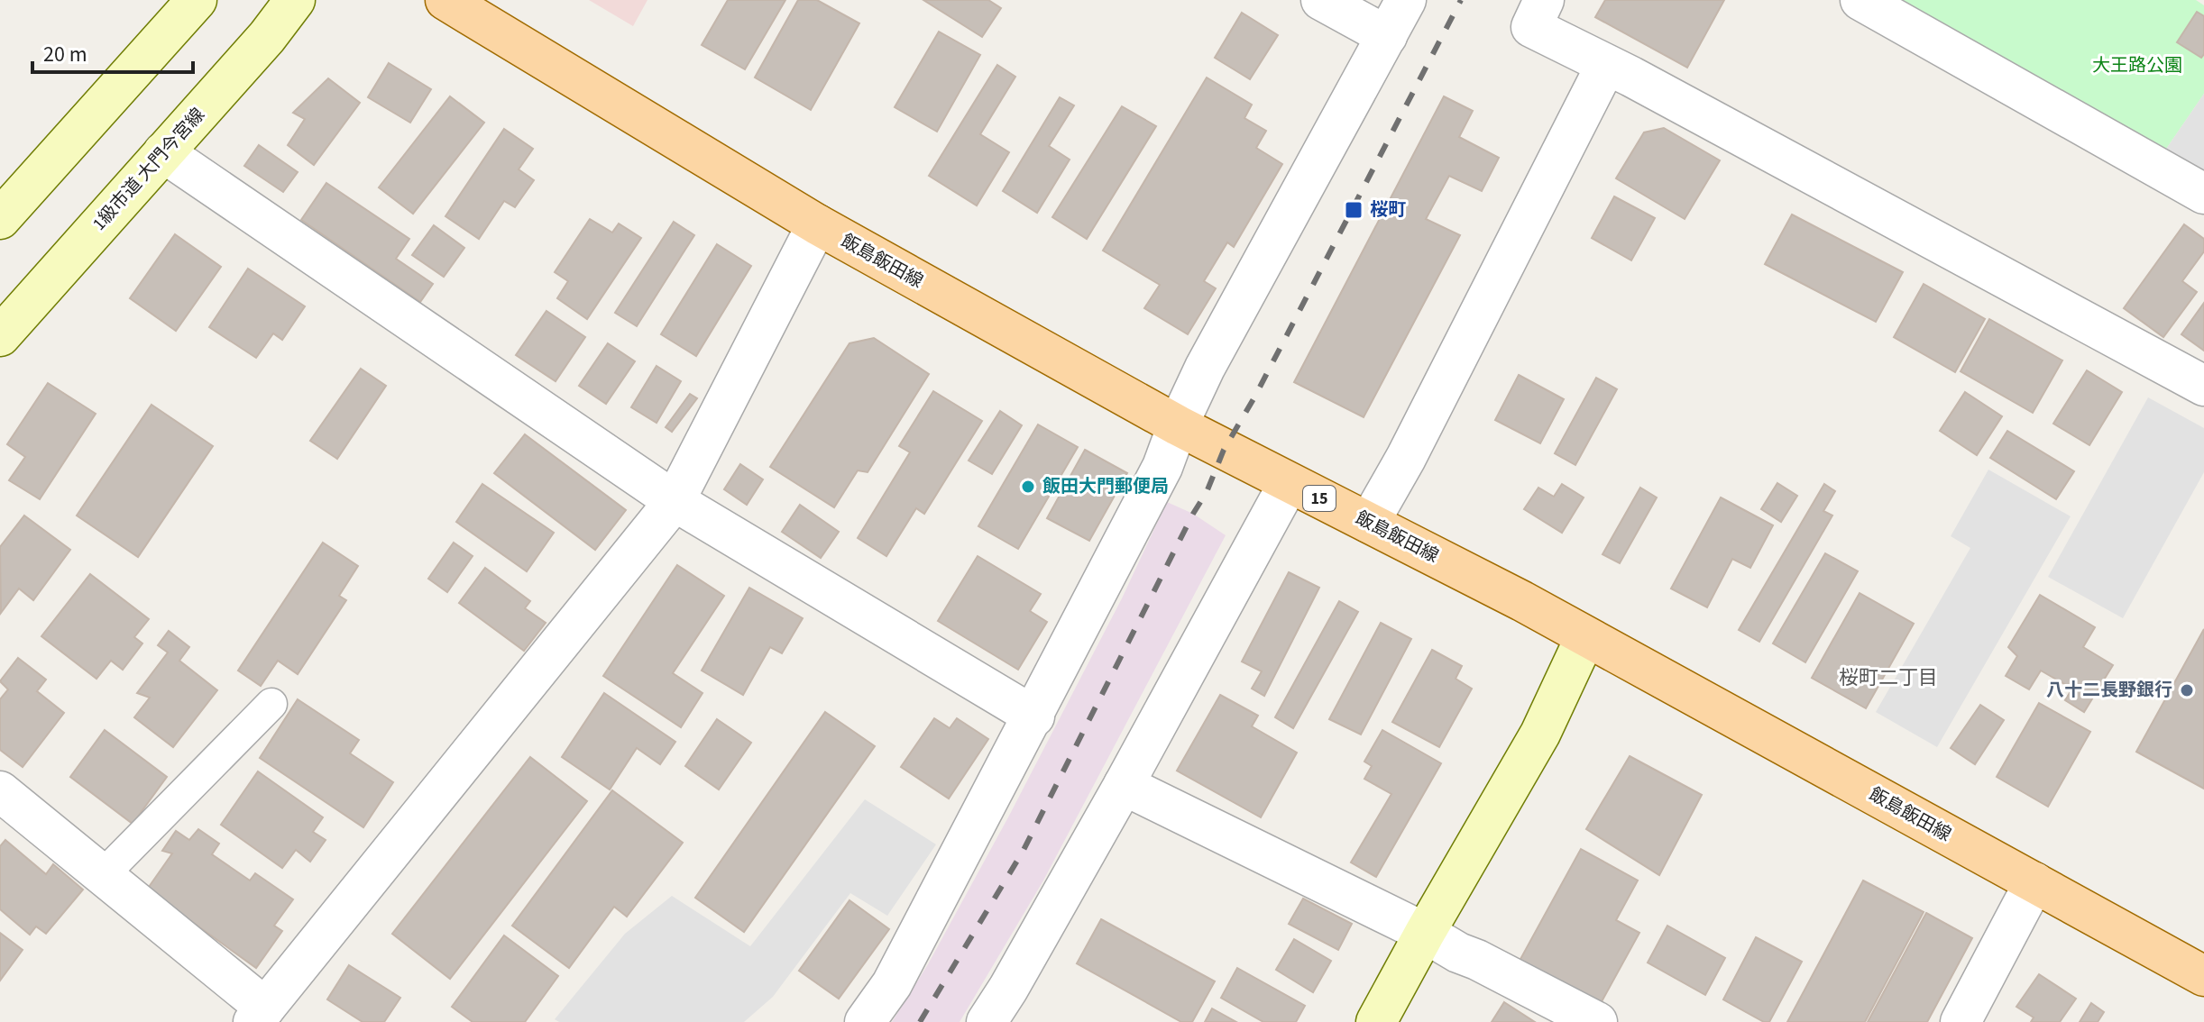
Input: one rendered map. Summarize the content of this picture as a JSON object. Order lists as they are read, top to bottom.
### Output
{
  "streets": {
    "main road": ["飯島飯田線", "15"],
    "street": ["1級市道 大門今宮線"]
  },
  "districts": ["桜町二丁目"],
  "parks": ["大王路公園"],
  "places": {
    "transit": ["桜町"],
    "other": ["飯田大門郵便局", "八十二長野銀行"]
  },
  "scale_bar": "20 m"
}
